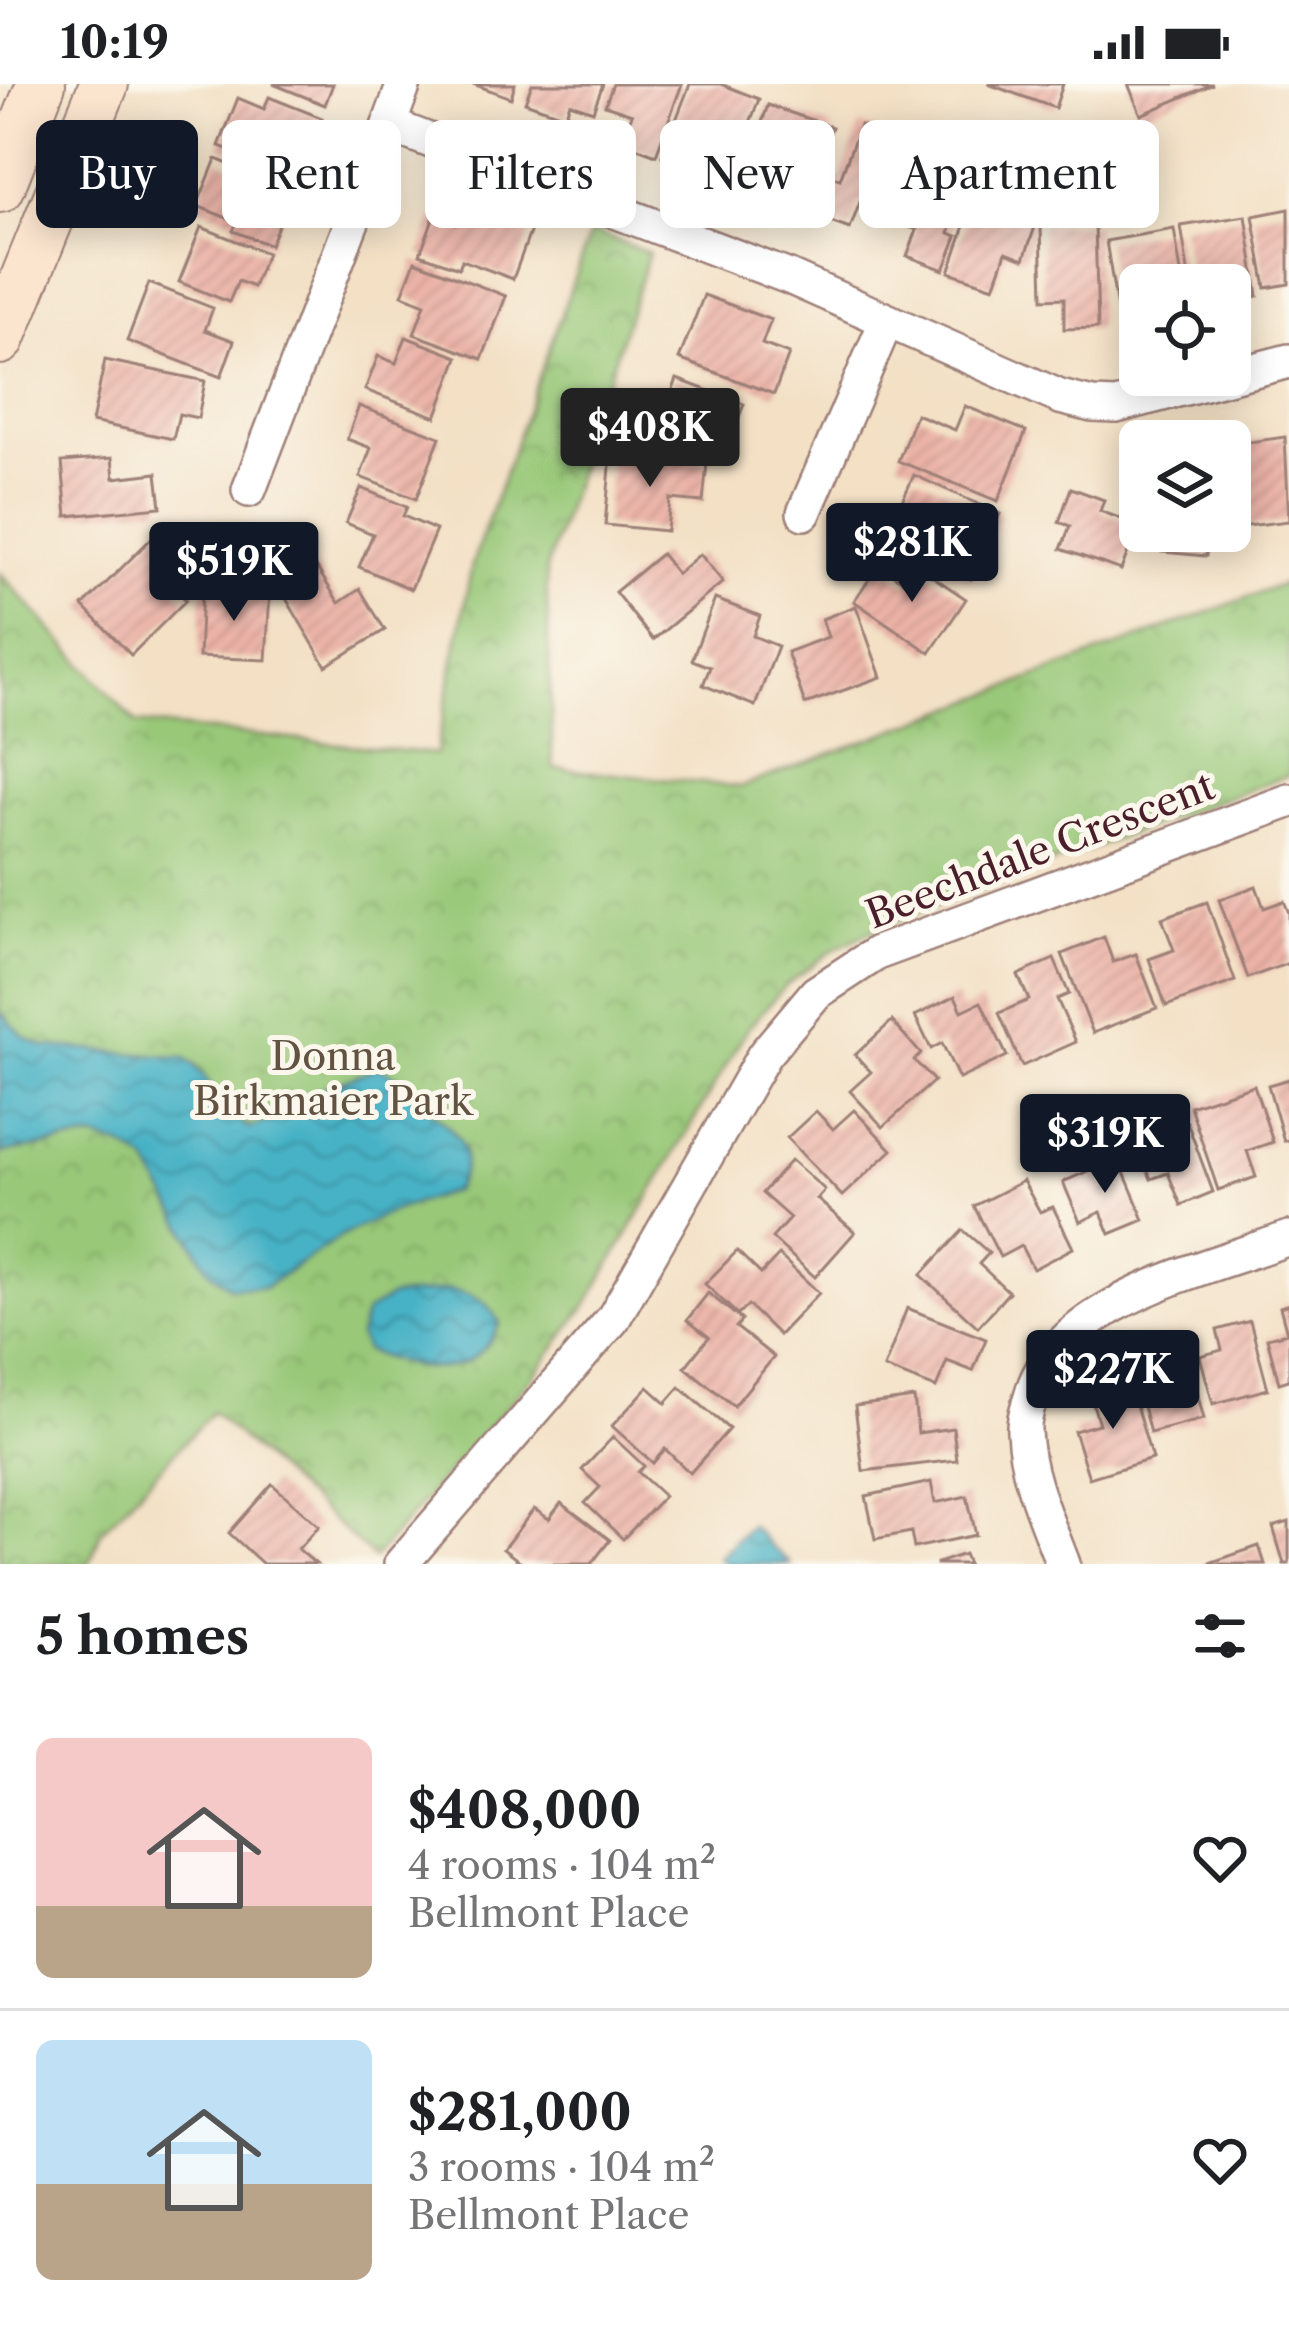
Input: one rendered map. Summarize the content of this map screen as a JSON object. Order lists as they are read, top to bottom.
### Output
{
  "streets": {
    "street": ["Beechdale Crescent"]
  },
  "parks": ["Donna Birkmaier Park"],
  "page": {
    "status": "10:19",
    "chip": [
      "Buy",
      "Rent",
      "Filters",
      "New",
      "Apartment"
    ],
    "price": [
      "$408K",
      "$281K",
      "$519K",
      "$319K",
      "$227K"
    ],
    "heading": "5 homes",
    "list": [
      {
        "name": "$408,000",
        "note": "4 rooms · 104 m² · Bellmont Place"
      },
      {
        "name": "$281,000",
        "note": "3 rooms · 104 m² · Bellmont Place"
      }
    ]
  }
}
